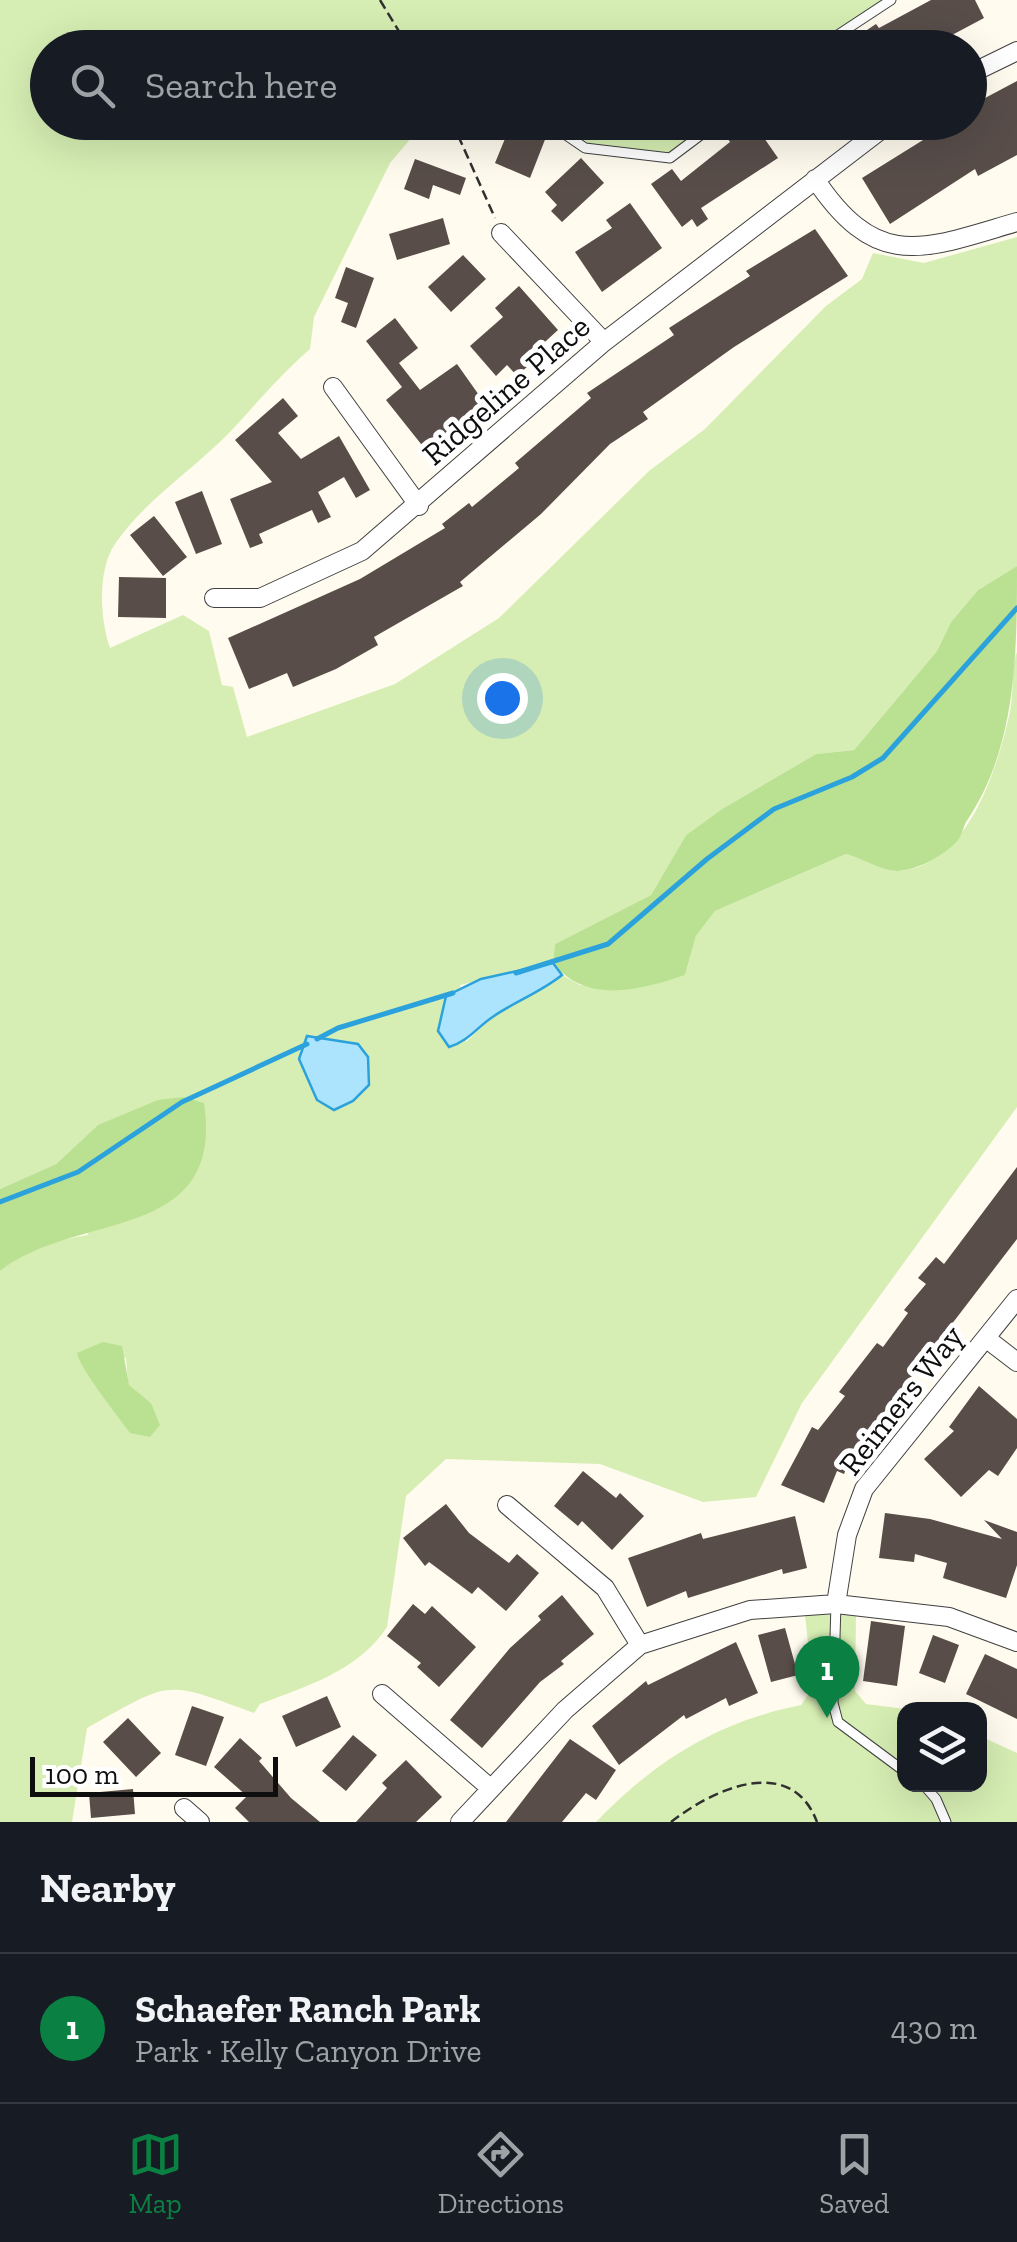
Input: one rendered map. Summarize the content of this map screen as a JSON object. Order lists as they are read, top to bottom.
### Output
{
  "streets": {
    "street": ["Ridgeline Place", "Reimers Way"]
  },
  "scale_bar": "100 m",
  "page": {
    "search": "Search here",
    "pins": "1",
    "scale": "100 m",
    "heading": "Nearby",
    "list": [
      {
        "mark": "1",
        "name": "Schaefer Ranch Park",
        "note": "Park · Kelly Canyon Drive",
        "value": "430 m"
      }
    ],
    "nav": ["Map", "Directions", "Saved"]
  }
}
